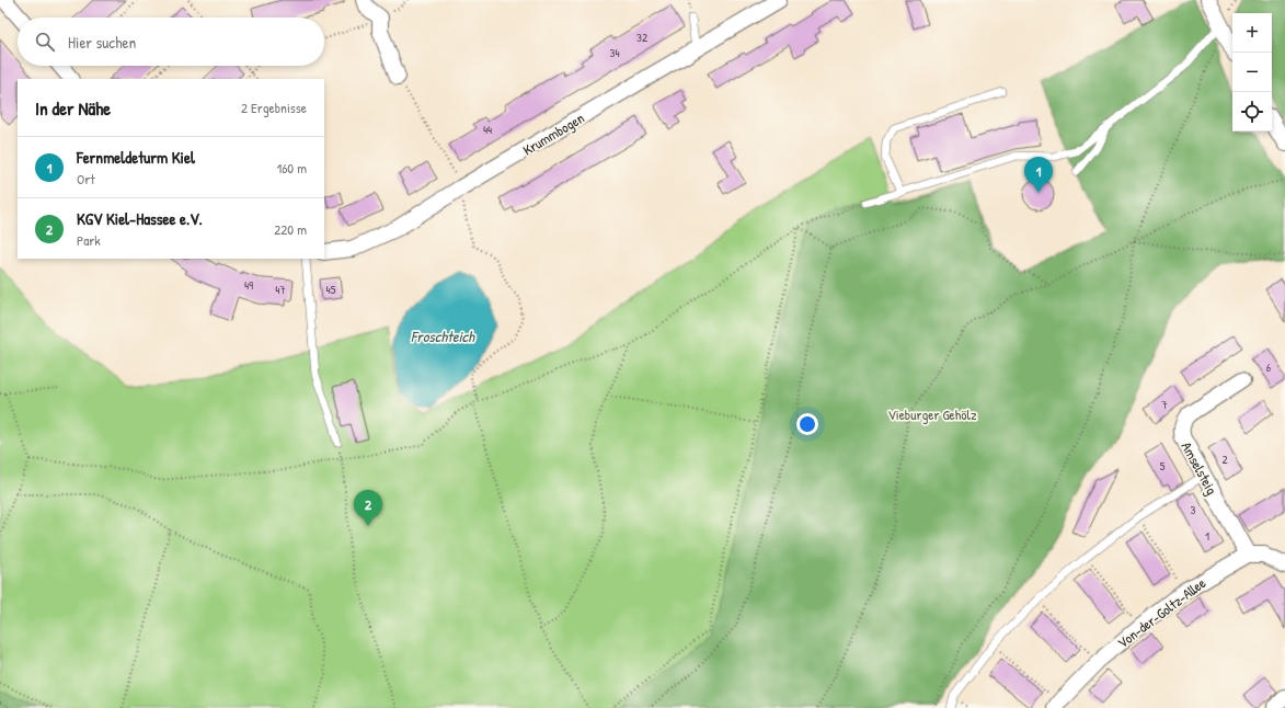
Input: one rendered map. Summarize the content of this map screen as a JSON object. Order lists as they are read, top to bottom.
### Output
{
  "streets": {
    "street": ["Krummbogen", "Amselsteig", "Von-der-Goltz-Allee"]
  },
  "crossings": [
    ["Amselsteig", "Von-der-Goltz-Allee"]
  ],
  "water": ["Froschteich"],
  "parks": ["Vieburger Gehölz"],
  "house_numbers": [
    "32",
    "34",
    "44",
    "49",
    "47",
    "45",
    "6",
    "7",
    "2",
    "5",
    "3",
    "1"
  ],
  "page": {
    "map_buttons": ["+", "−"],
    "search": "Hier suchen",
    "heading": ["In der Nähe", "2 Ergebnisse"],
    "list": [
      {
        "mark": "1",
        "name": "Fernmeldeturm Kiel",
        "note": "Ort",
        "value": "160 m"
      },
      {
        "mark": "2",
        "name": "KGV Kiel-Hassee e.V.",
        "note": "Park",
        "value": "220 m"
      }
    ],
    "pins": ["1", "2"]
  }
}
